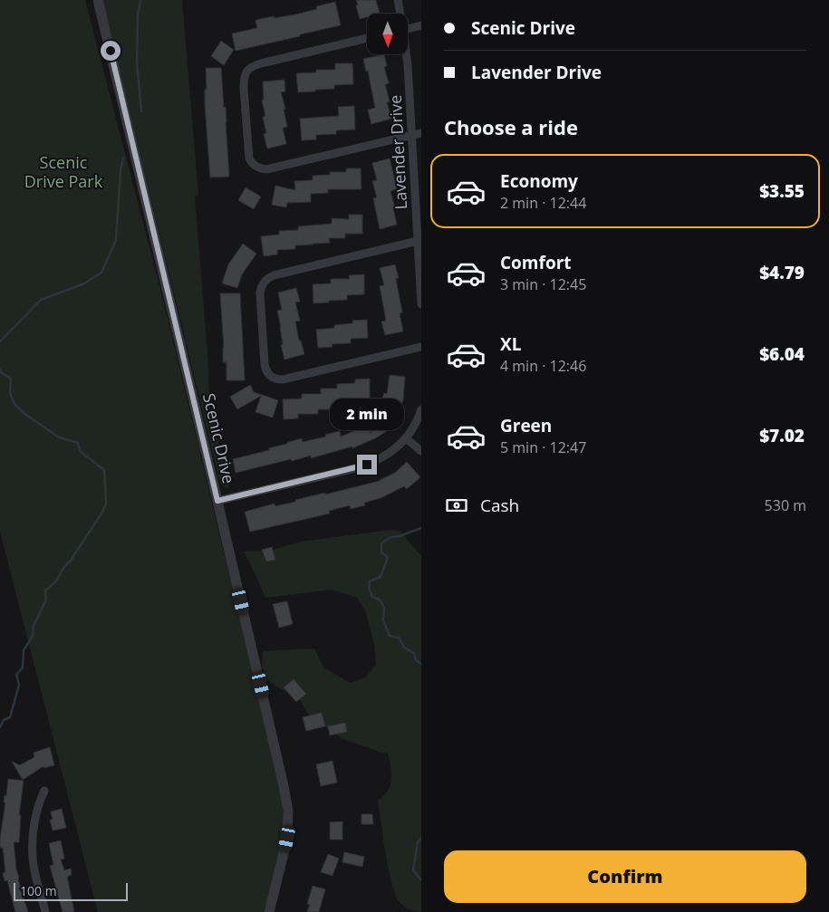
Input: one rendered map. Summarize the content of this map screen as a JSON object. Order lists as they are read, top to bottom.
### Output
{
  "streets": {
    "street": ["Lavender Drive", "Scenic Drive"]
  },
  "parks": ["Scenic Drive Park"],
  "scale_bar": "100 m",
  "north": "bottom",
  "page": {
    "banner": ["Scenic Drive", "Lavender Drive"],
    "heading": "Choose a ride",
    "list": [
      {
        "name": "Economy",
        "note": "2 min · 12:44",
        "value": "$3.55"
      },
      {
        "name": "Comfort",
        "note": "3 min · 12:45",
        "value": "$4.79"
      },
      {
        "name": "XL",
        "note": "4 min · 12:46",
        "value": "$6.04"
      },
      {
        "name": "Green",
        "note": "5 min · 12:47",
        "value": "$7.02"
      }
    ],
    "bubble": "2 min",
    "pay": ["Cash", "530 m"],
    "buttons": "Confirm",
    "scale": "100 m"
  }
}
